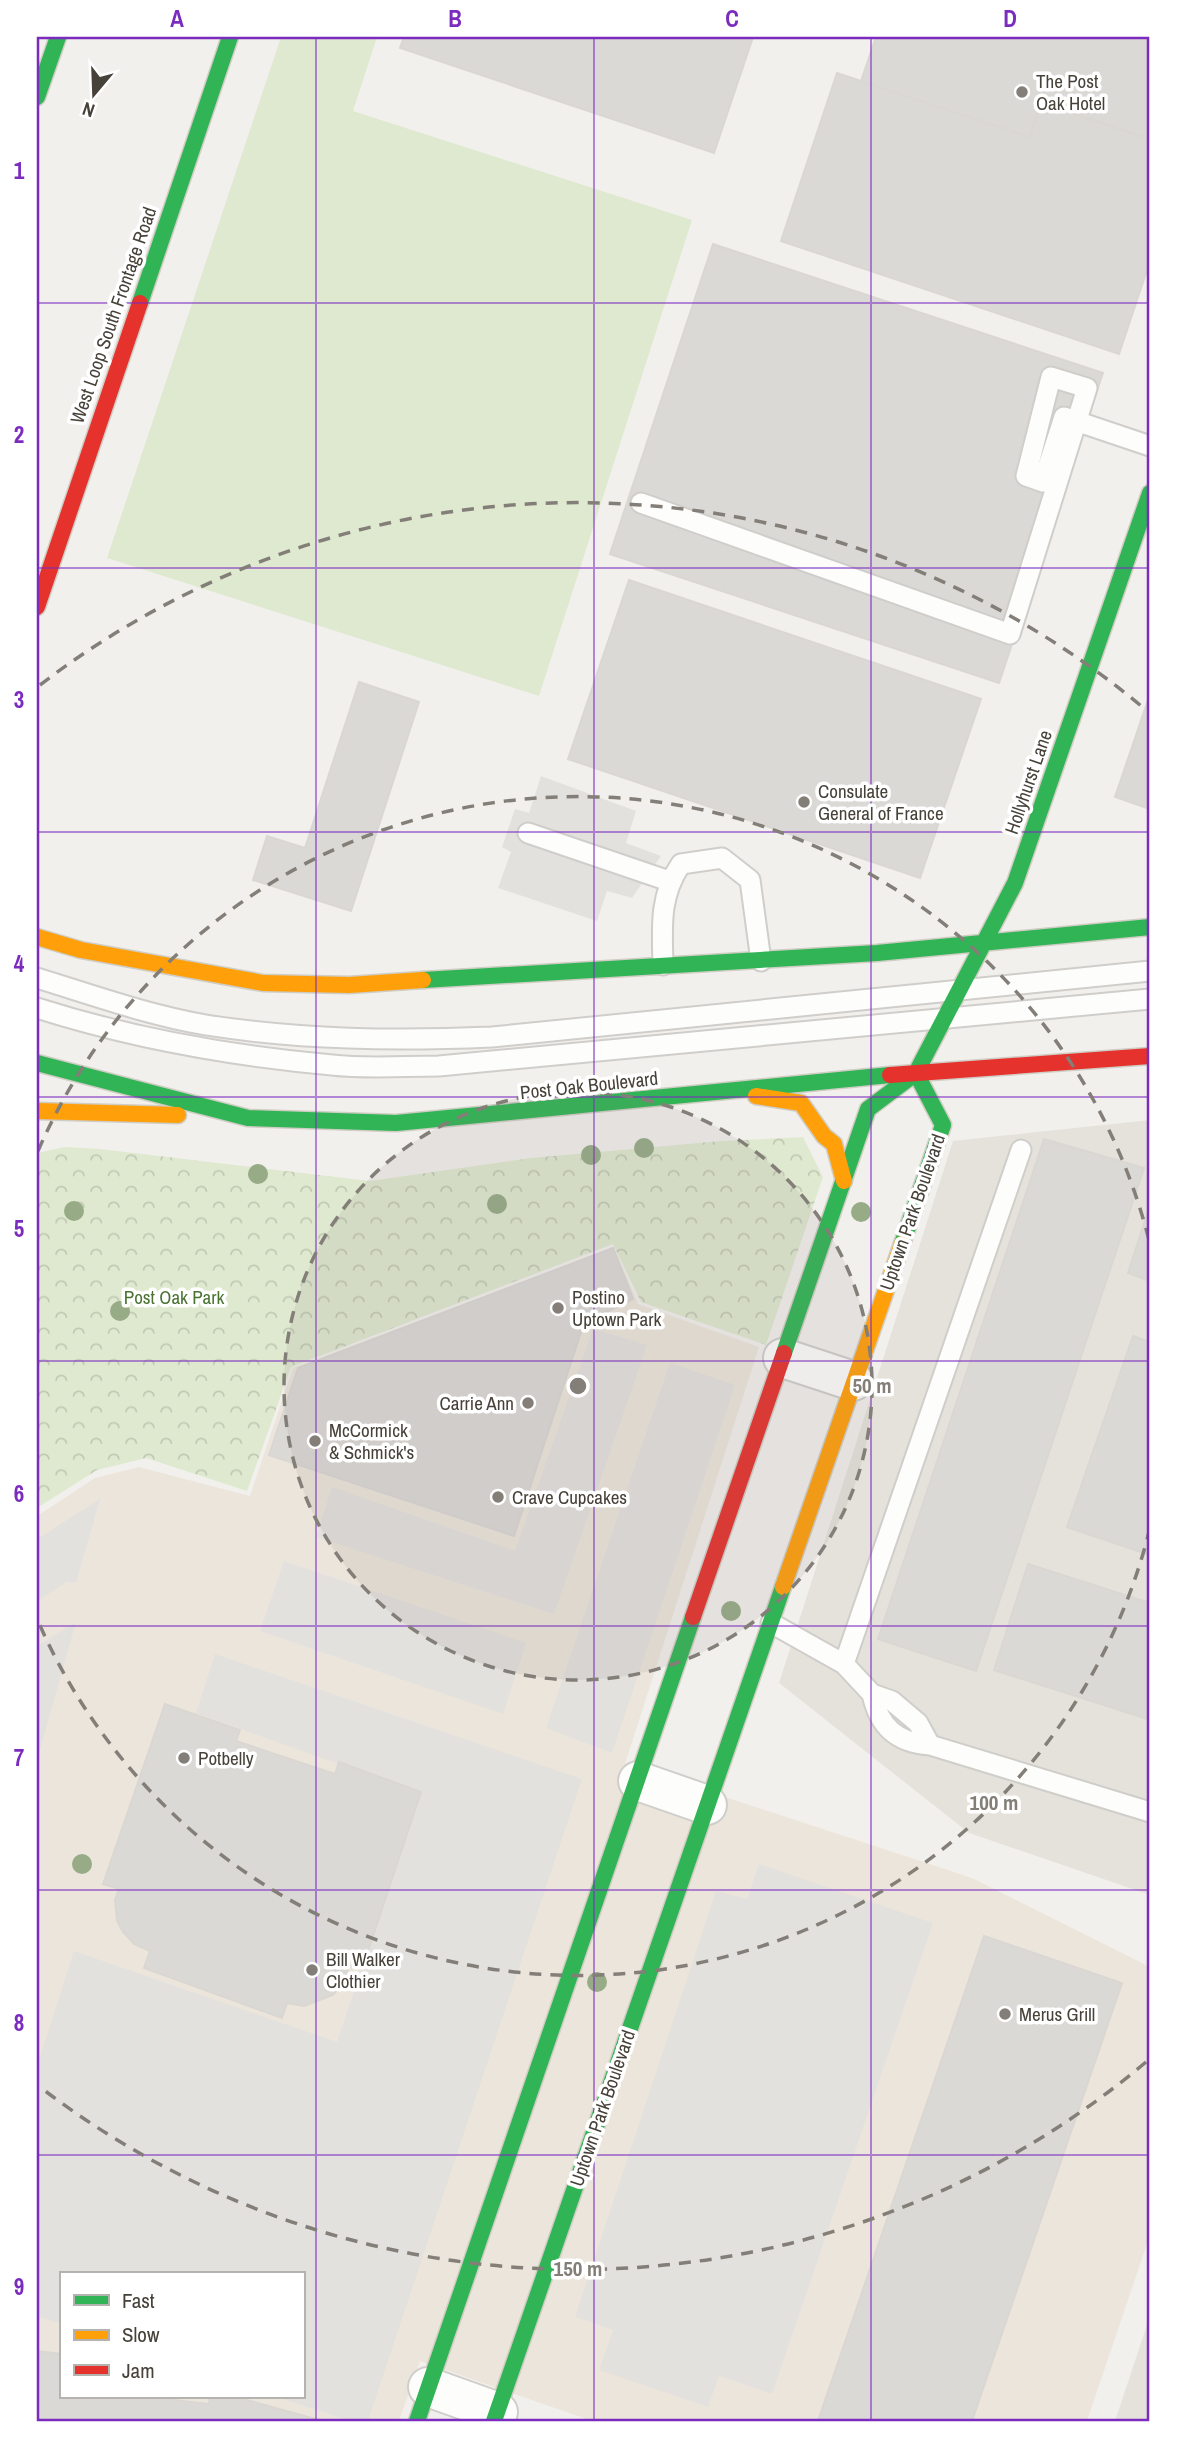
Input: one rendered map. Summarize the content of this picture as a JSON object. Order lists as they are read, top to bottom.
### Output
{
  "streets": {
    "main road": [
      "West Loop South Frontage Road",
      "Hollyhurst Lane",
      "Post Oak Boulevard",
      "Uptown Park Boulevard"
    ]
  },
  "crossings": [
    ["Hollyhurst Lane", "Post Oak Boulevard"],
    ["Hollyhurst Lane", "Uptown Park Boulevard"],
    ["Post Oak Boulevard", "Uptown Park Boulevard"]
  ],
  "parks": ["Post Oak Park"],
  "places": [
    "The Post Oak Hotel",
    "Consulate General of France",
    "Postino Uptown Park",
    "Carrie Ann",
    "McCormick & Schmick's",
    "Crave Cupcakes",
    "Potbelly",
    "Bill Walker Clothier",
    "Merus Grill"
  ],
  "legend": ["Fast", "Slow", "Jam"],
  "north": "bottom",
  "grid": {
    "columns": [
      "A",
      "B",
      "C",
      "D"
    ],
    "rows": [
      "1",
      "2",
      "3",
      "4",
      "5",
      "6",
      "7",
      "8",
      "9"
    ]
  },
  "rings": ["50 m", "100 m", "150 m"]
}
